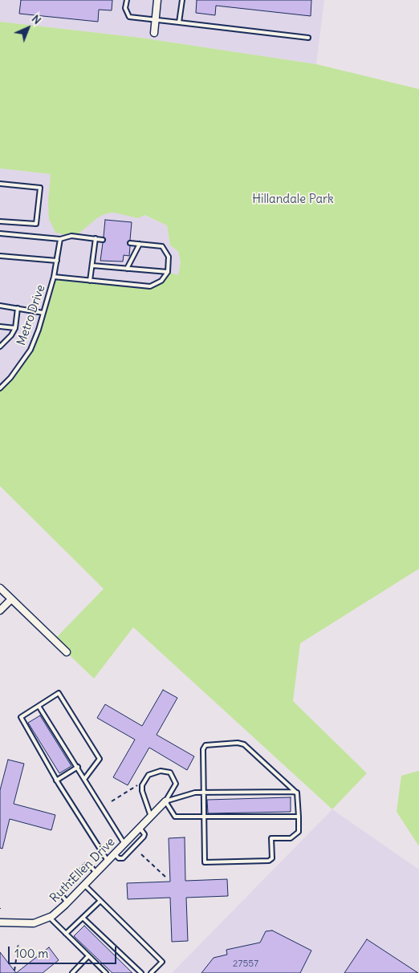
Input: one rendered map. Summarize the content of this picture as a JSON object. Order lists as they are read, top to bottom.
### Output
{
  "streets": {
    "street": ["Ruth Ellen Drive"],
    "lane": ["Metro Drive"]
  },
  "parks": ["Hillandale Park"],
  "house_numbers": ["27557"],
  "scale_bar": "100 m",
  "north": "top right"
}
